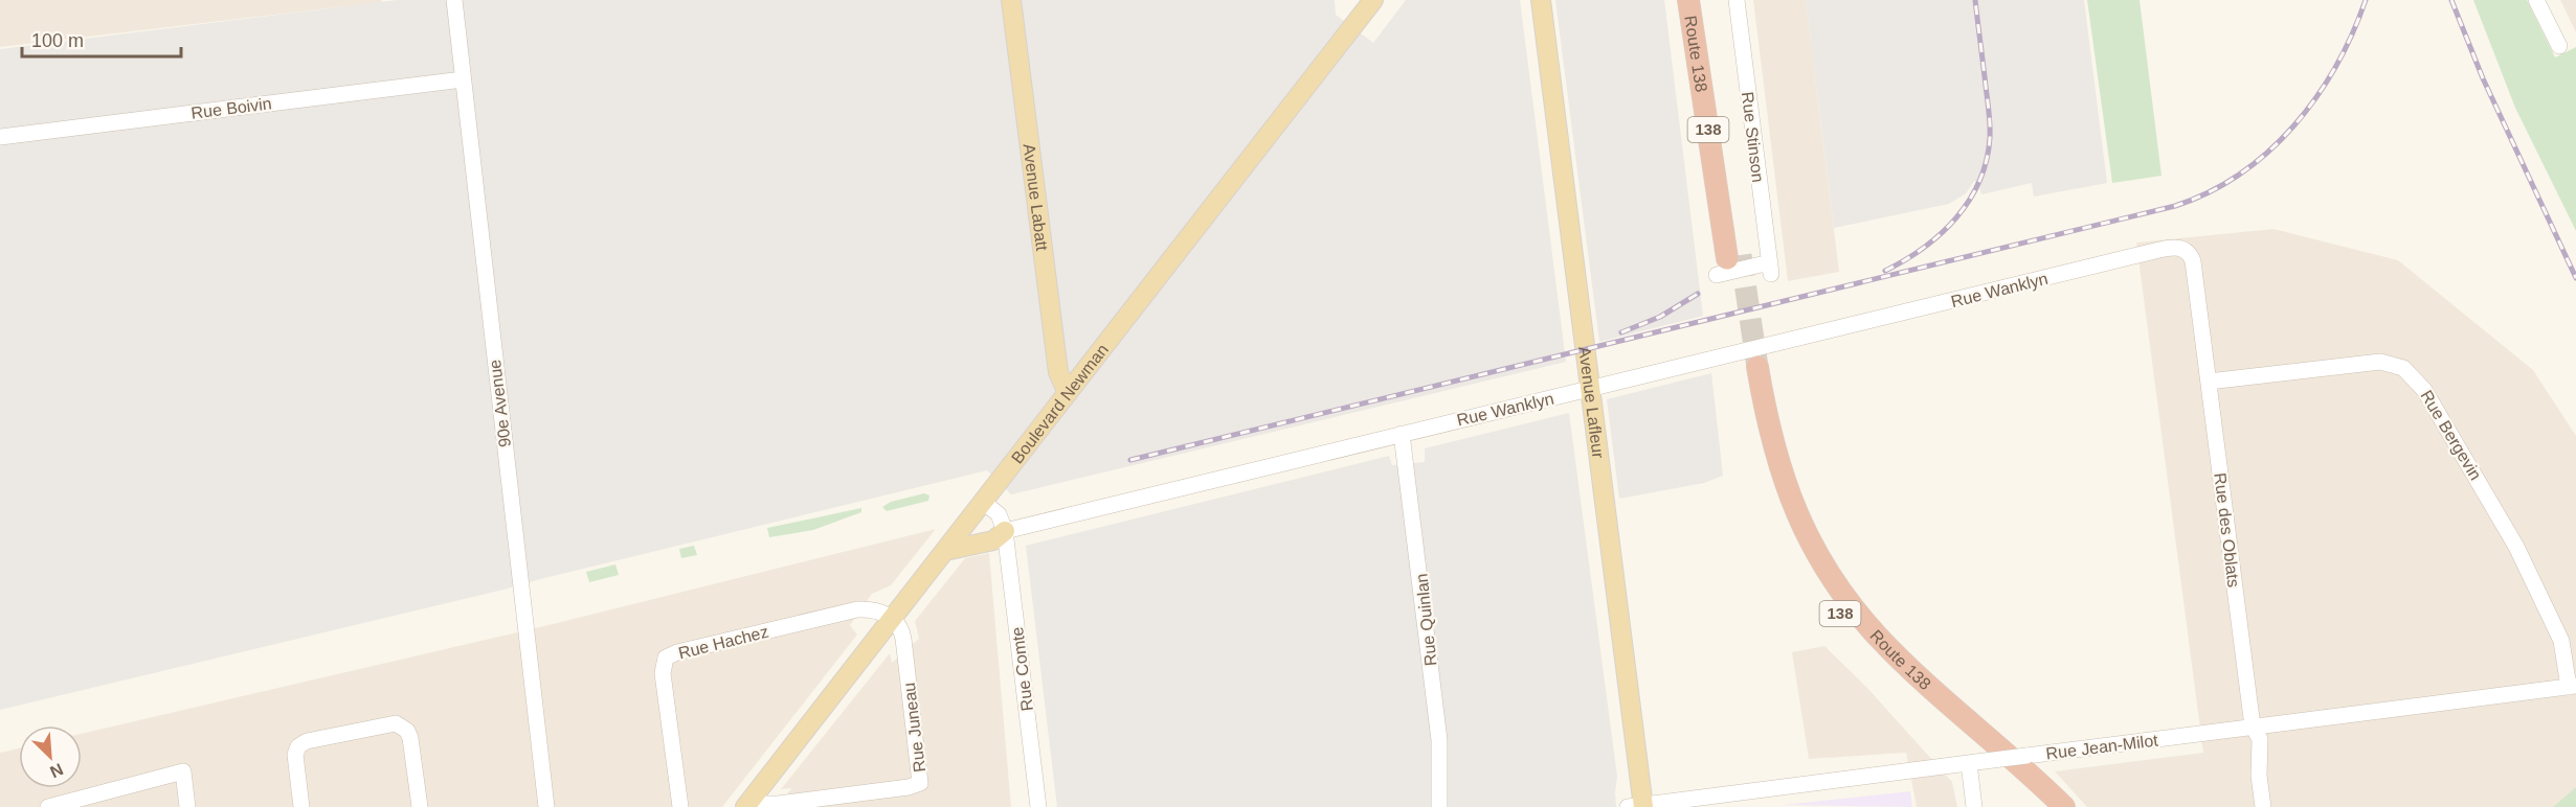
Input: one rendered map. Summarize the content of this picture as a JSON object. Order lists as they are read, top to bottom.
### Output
{
  "streets": {
    "highway": ["Route 138", "138"],
    "main road": ["Avenue Labatt", "Boulevard Newman", "Avenue Lafleur"],
    "street": [
      "Rue Boivin",
      "Rue Stinson",
      "Rue Wanklyn",
      "90e Avenue",
      "Rue Bergevin",
      "Rue des Oblats",
      "Rue Quinlan",
      "Rue Hachez",
      "Rue Comte",
      "Rue Juneau",
      "Rue Jean-Milot"
    ]
  },
  "crossings": [
    ["Route 138", "Rue Stinson"],
    ["Rue Boivin", "90e Avenue"],
    ["Avenue Labatt", "Boulevard Newman"],
    ["Rue Wanklyn", "Avenue Lafleur"],
    ["Rue Wanklyn", "Rue des Oblats"],
    ["Rue Wanklyn", "Rue Quinlan"],
    ["Rue Wanklyn", "Rue Comte"],
    ["Boulevard Newman", "Rue Hachez"],
    ["Boulevard Newman", "Rue Juneau"],
    ["Avenue Lafleur", "Rue Jean-Milot"],
    ["Rue Bergevin", "Rue des Oblats"],
    ["Rue Bergevin", "Rue Jean-Milot"],
    ["Rue des Oblats", "Rue Jean-Milot"],
    ["Rue Hachez", "Rue Juneau"]
  ],
  "scale_bar": "100 m",
  "north": "bottom right"
}
